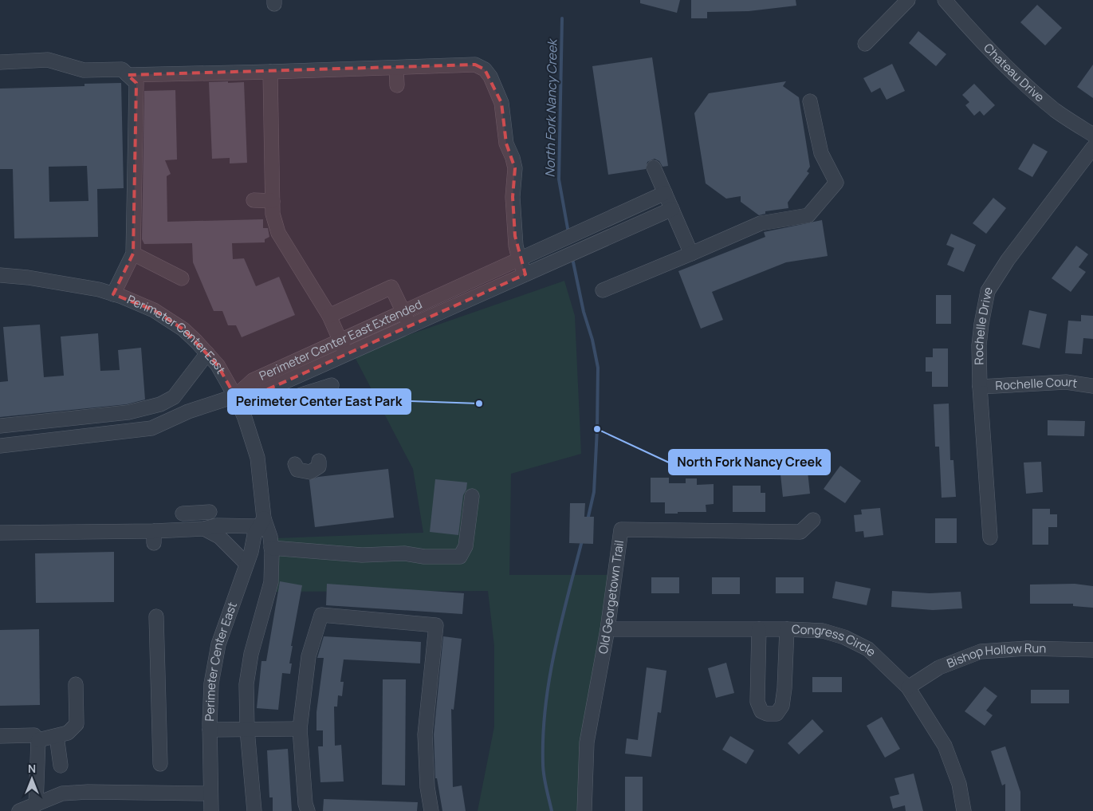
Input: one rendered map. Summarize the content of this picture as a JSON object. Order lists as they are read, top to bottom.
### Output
{
  "streets": {
    "street": [
      "Chateau Drive",
      "Rochelle Drive",
      "Perimeter Center East",
      "Perimeter Center East Extended",
      "Rochelle Court",
      "Old Georgetown Trail",
      "Congress Circle",
      "Bishop Hollow Run"
    ]
  },
  "crossings": [
    ["Rochelle Drive", "Rochelle Court"],
    ["Perimeter Center East", "Perimeter Center East Extended"],
    ["Old Georgetown Trail", "Congress Circle"],
    ["Congress Circle", "Bishop Hollow Run"]
  ],
  "water": ["North Fork Nancy Creek"],
  "places": ["Perimeter Center East Park", "North Fork Nancy Creek"],
  "north": "top"
}
